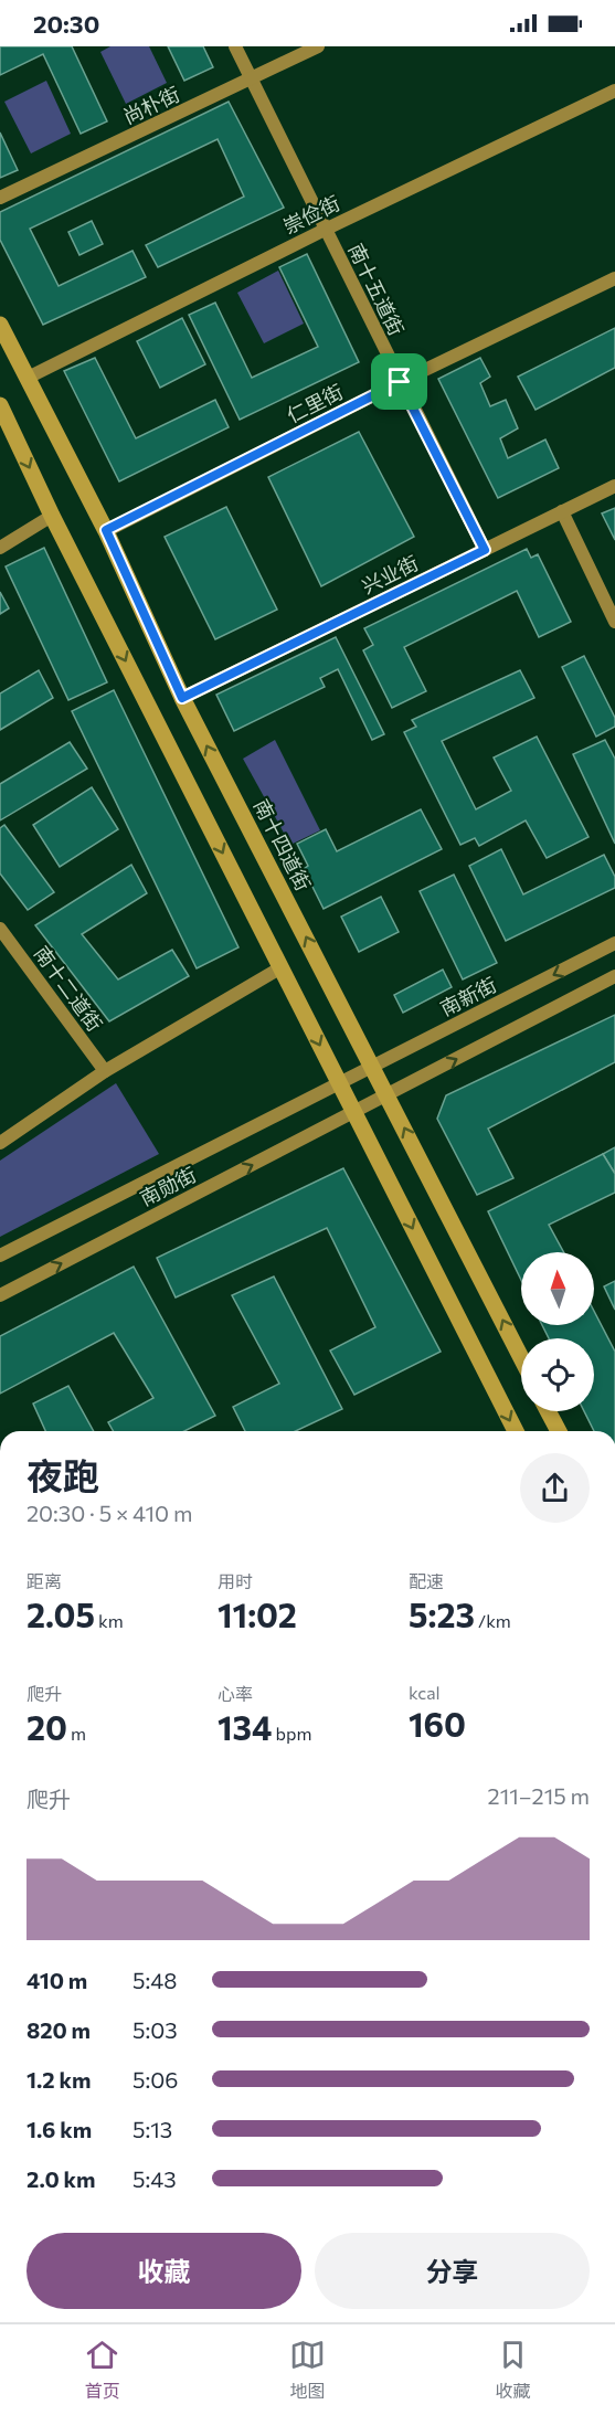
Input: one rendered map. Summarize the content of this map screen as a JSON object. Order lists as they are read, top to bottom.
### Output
{
  "streets": {
    "main road": ["南十四道街"],
    "street": [
      "尚朴街",
      "崇俭街",
      "南十五道街",
      "仁里街",
      "兴业街",
      "南十二道街",
      "南新街",
      "南勋街"
    ]
  },
  "crossings": [
    ["尚朴街", "南十五道街"],
    ["崇俭街", "南十五道街"],
    ["崇俭街", "南十四道街"],
    ["南十五道街", "仁里街"],
    ["南十五道街", "兴业街"],
    ["仁里街", "南十四道街"],
    ["兴业街", "南十四道街"],
    ["南十四道街", "南新街"],
    ["南新街", "南勋街"]
  ],
  "north": "top",
  "page": {
    "status": "20:30",
    "heading": ["夜跑", "20:30 · 5 × 410 m"],
    "stats": [
      ["距离", "2.05 km"],
      ["用时", "11:02"],
      ["配速", "5:23 /km"],
      ["爬升", "20 m"],
      ["心率", "134 bpm"],
      ["kcal", "160"]
    ],
    "chart": ["爬升", "211–215 m"],
    "list": [
      {
        "name": "410 m",
        "note": "5:48"
      },
      {
        "name": "820 m",
        "note": "5:03"
      },
      {
        "name": "1.2 km",
        "note": "5:06"
      },
      {
        "name": "1.6 km",
        "note": "5:13"
      },
      {
        "name": "2.0 km",
        "note": "5:43"
      }
    ],
    "buttons": ["收藏", "分享"],
    "tabs": ["首页", "地图", "收藏"]
  }
}
